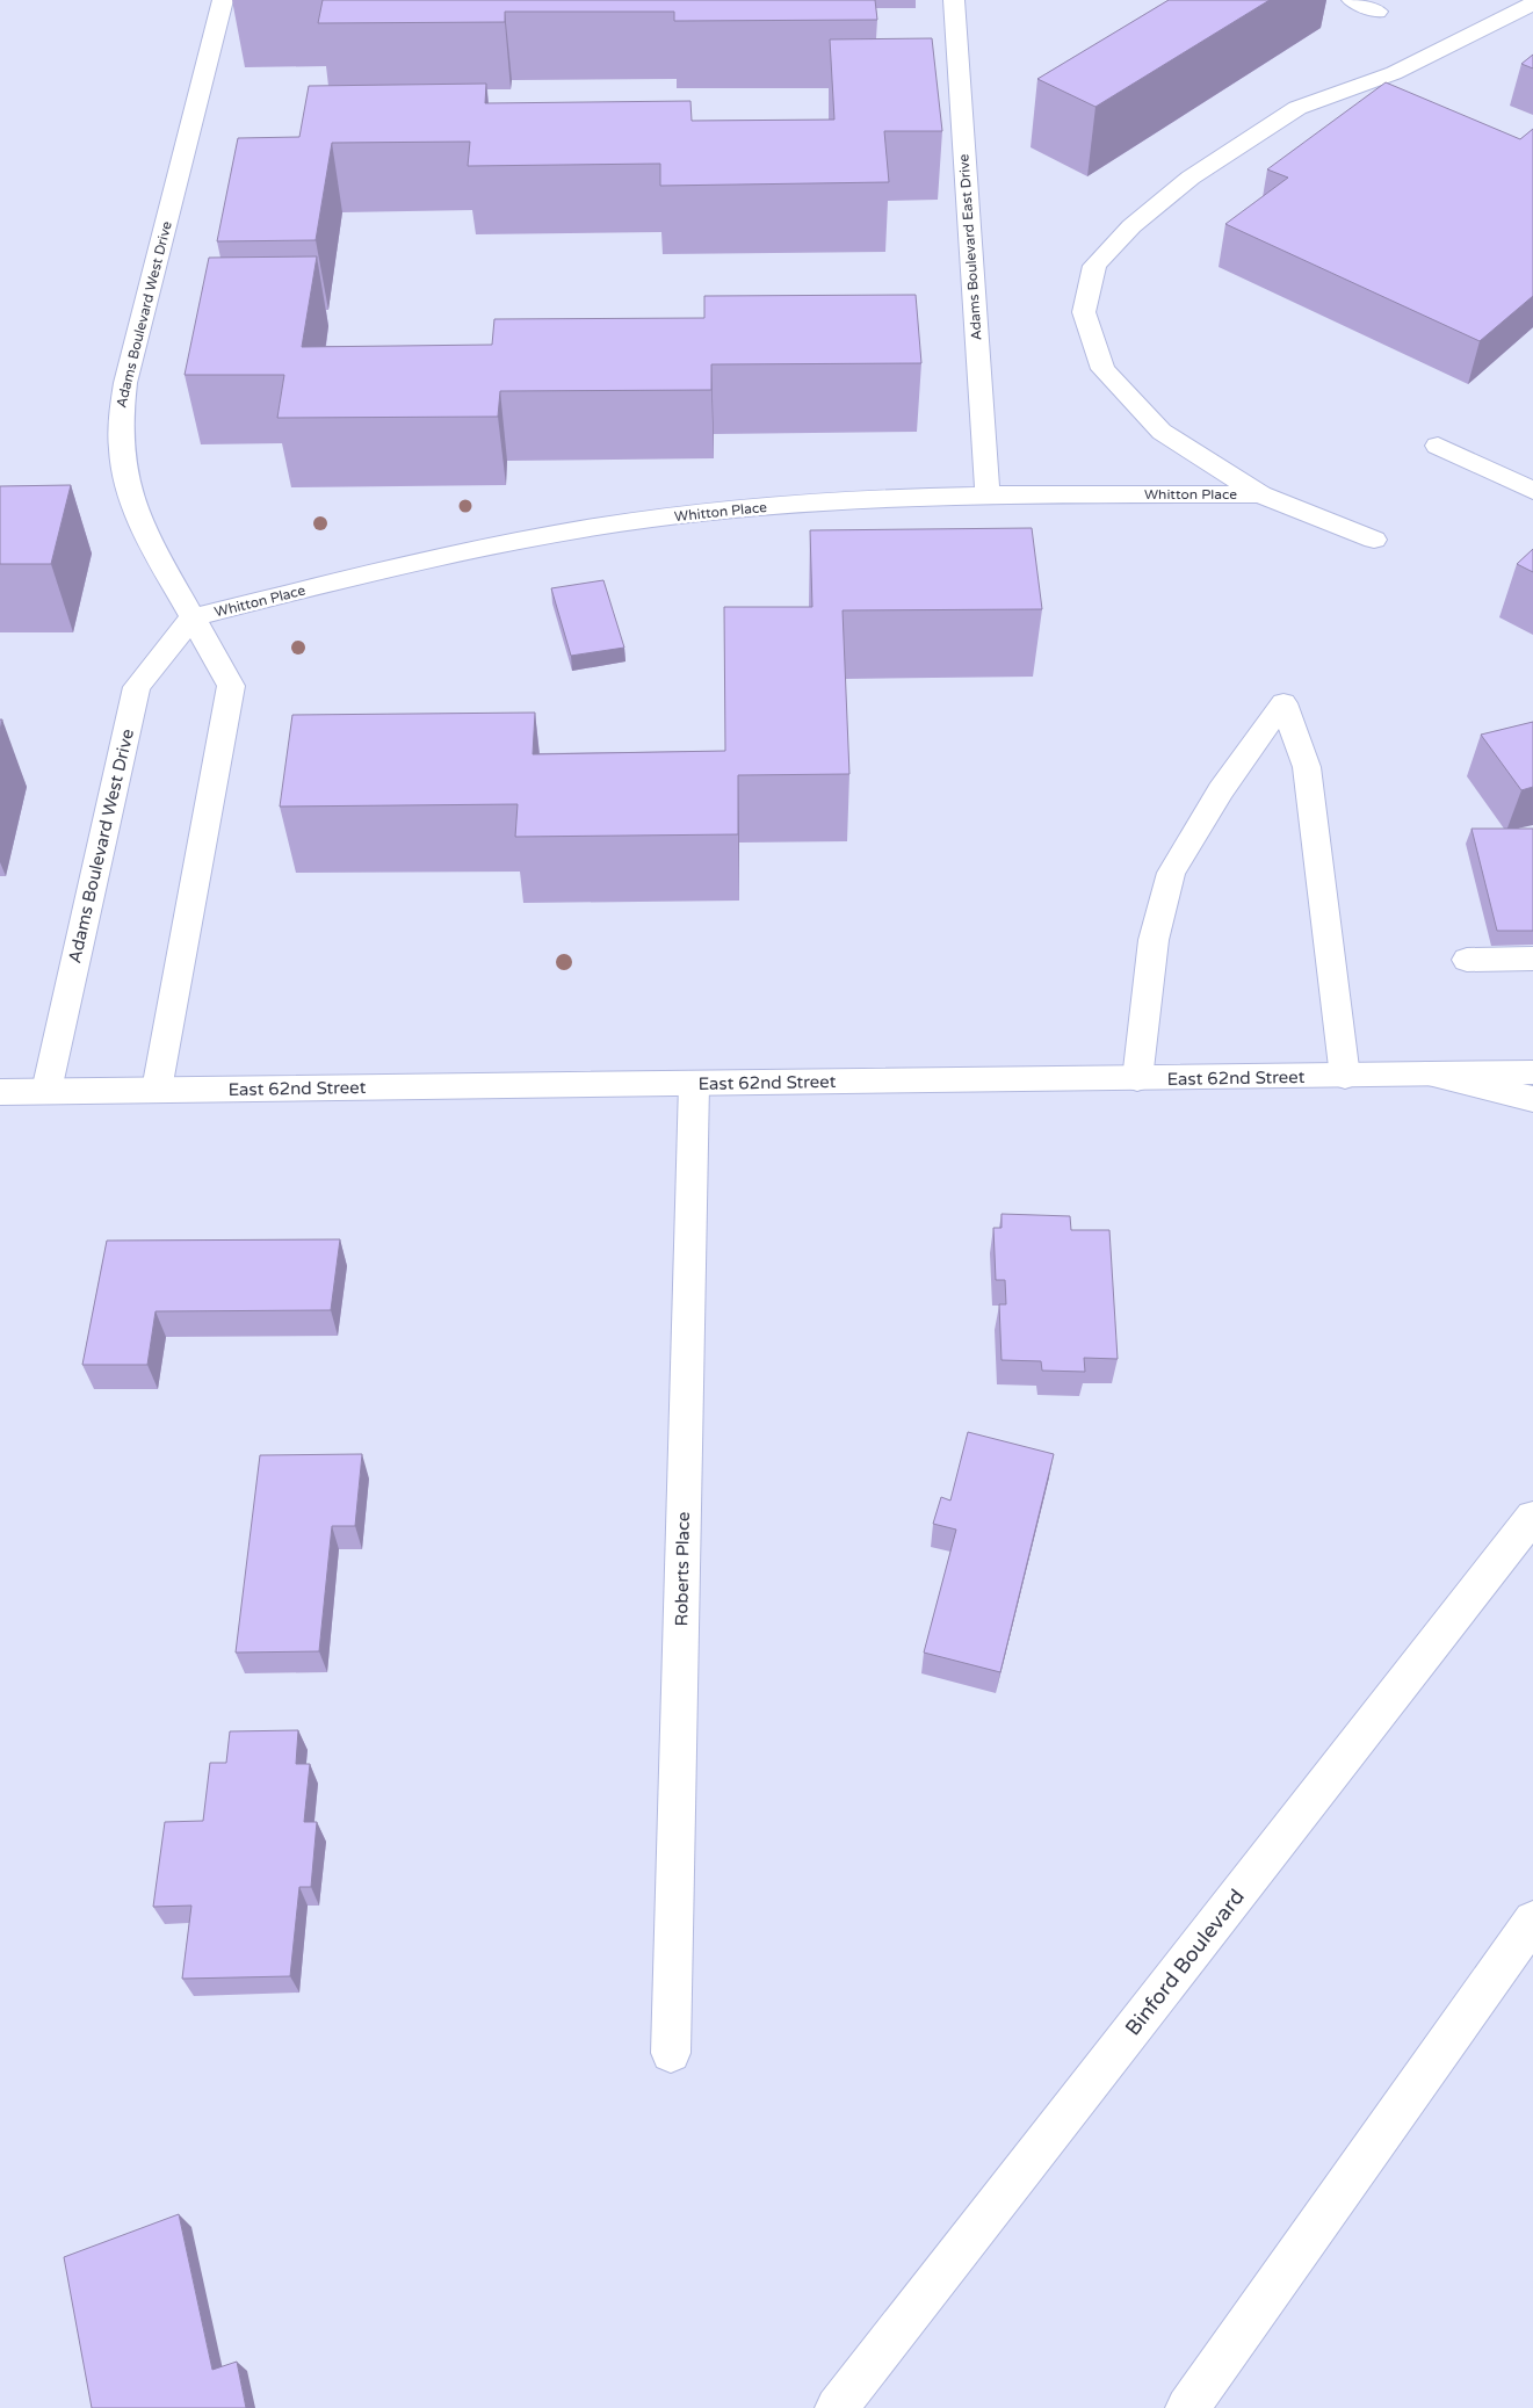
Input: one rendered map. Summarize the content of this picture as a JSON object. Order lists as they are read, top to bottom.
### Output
{
  "streets": {
    "street": [
      "Adams Boulevard East Drive",
      "Adams Boulevard West Drive",
      "Whitton Place",
      "East 62nd Street",
      "Roberts Place",
      "Binford Boulevard"
    ]
  },
  "crossings": [
    ["Adams Boulevard East Drive", "Whitton Place"],
    ["Adams Boulevard West Drive", "Whitton Place"],
    ["Adams Boulevard West Drive", "East 62nd Street"],
    ["East 62nd Street", "Roberts Place"]
  ]
}
